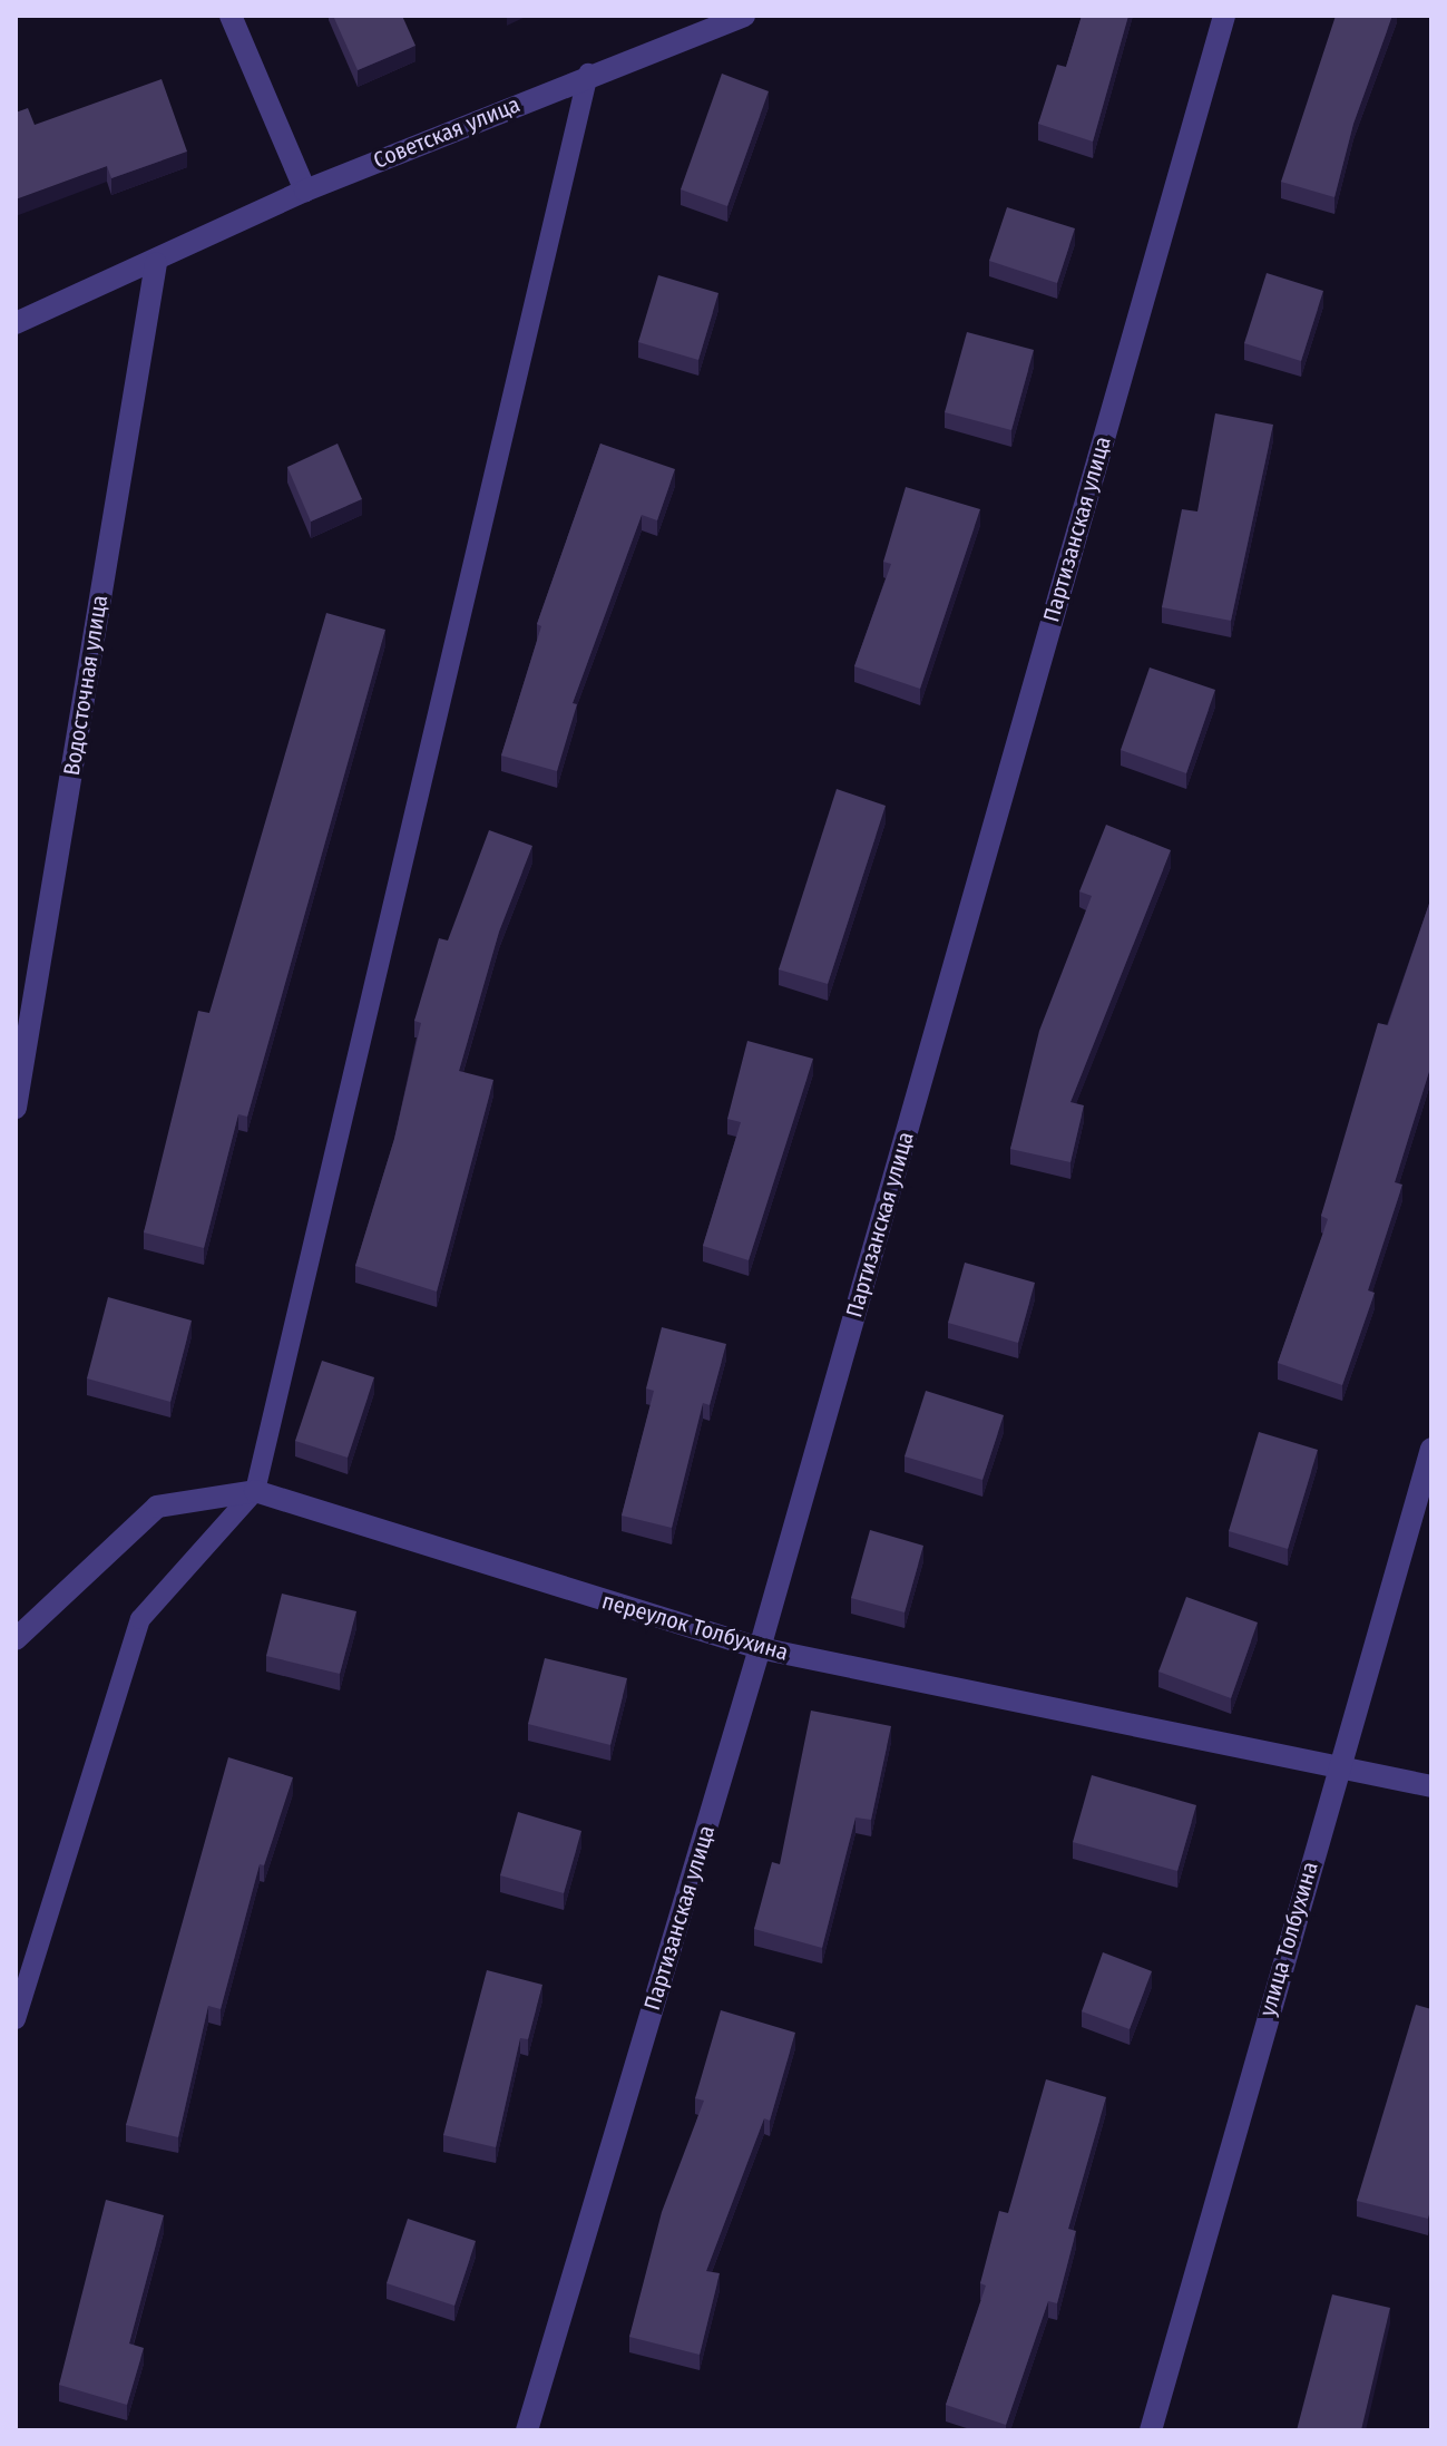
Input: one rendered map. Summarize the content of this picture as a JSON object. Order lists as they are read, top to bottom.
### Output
{
  "streets": {
    "street": [
      "Советская улица",
      "Партизанская улица",
      "Водосточная улица",
      "переулок Толбухина",
      "улица Толбухина"
    ]
  },
  "crossings": [
    ["Советская улица", "Водосточная улица"],
    ["Партизанская улица", "переулок Толбухина"],
    ["переулок Толбухина", "улица Толбухина"]
  ]
}
